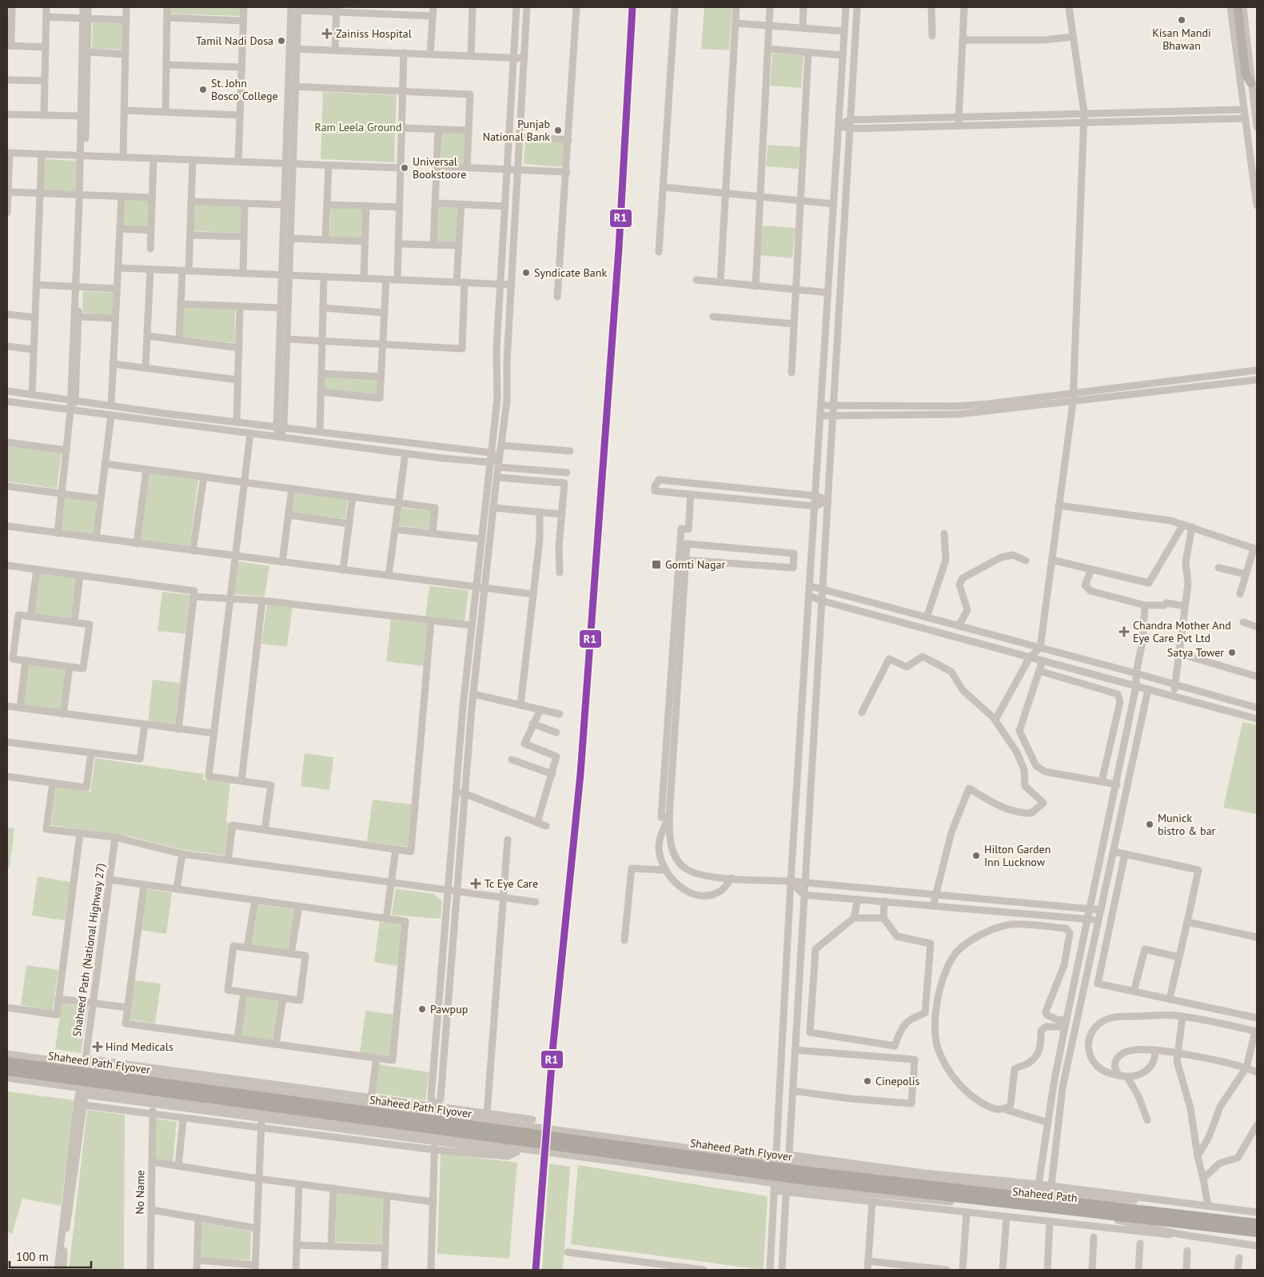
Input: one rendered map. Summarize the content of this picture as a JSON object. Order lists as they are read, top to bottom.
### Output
{
  "streets": {
    "highway": ["Shaheed Path Flyover", "Shaheed Path"],
    "street": ["Shaheed Path (National Highway 27)", "No Name"]
  },
  "crossings": [
    ["Shaheed Path Flyover", "Shaheed Path"]
  ],
  "parks": ["Ram Leela Ground"],
  "places": {
    "other": [
      "Kisan Mandi Bhawan",
      "Tamil Nadi Dosa",
      "St. John Bosco College",
      "Punjab National Bank",
      "Universal Bookstoore",
      "Syndicate Bank",
      "Satya Tower",
      "Munick bistro & bar",
      "Hilton Garden Inn Lucknow",
      "Pawpup",
      "Cinepolis"
    ],
    "health": [
      "Zainiss Hospital",
      "Chandra Mother And Eye Care Pvt Ltd",
      "Tc Eye Care",
      "Hind Medicals"
    ],
    "transit": ["Gomti Nagar"]
  },
  "lines": ["transit line R1"],
  "scale_bar": "100 m"
}
